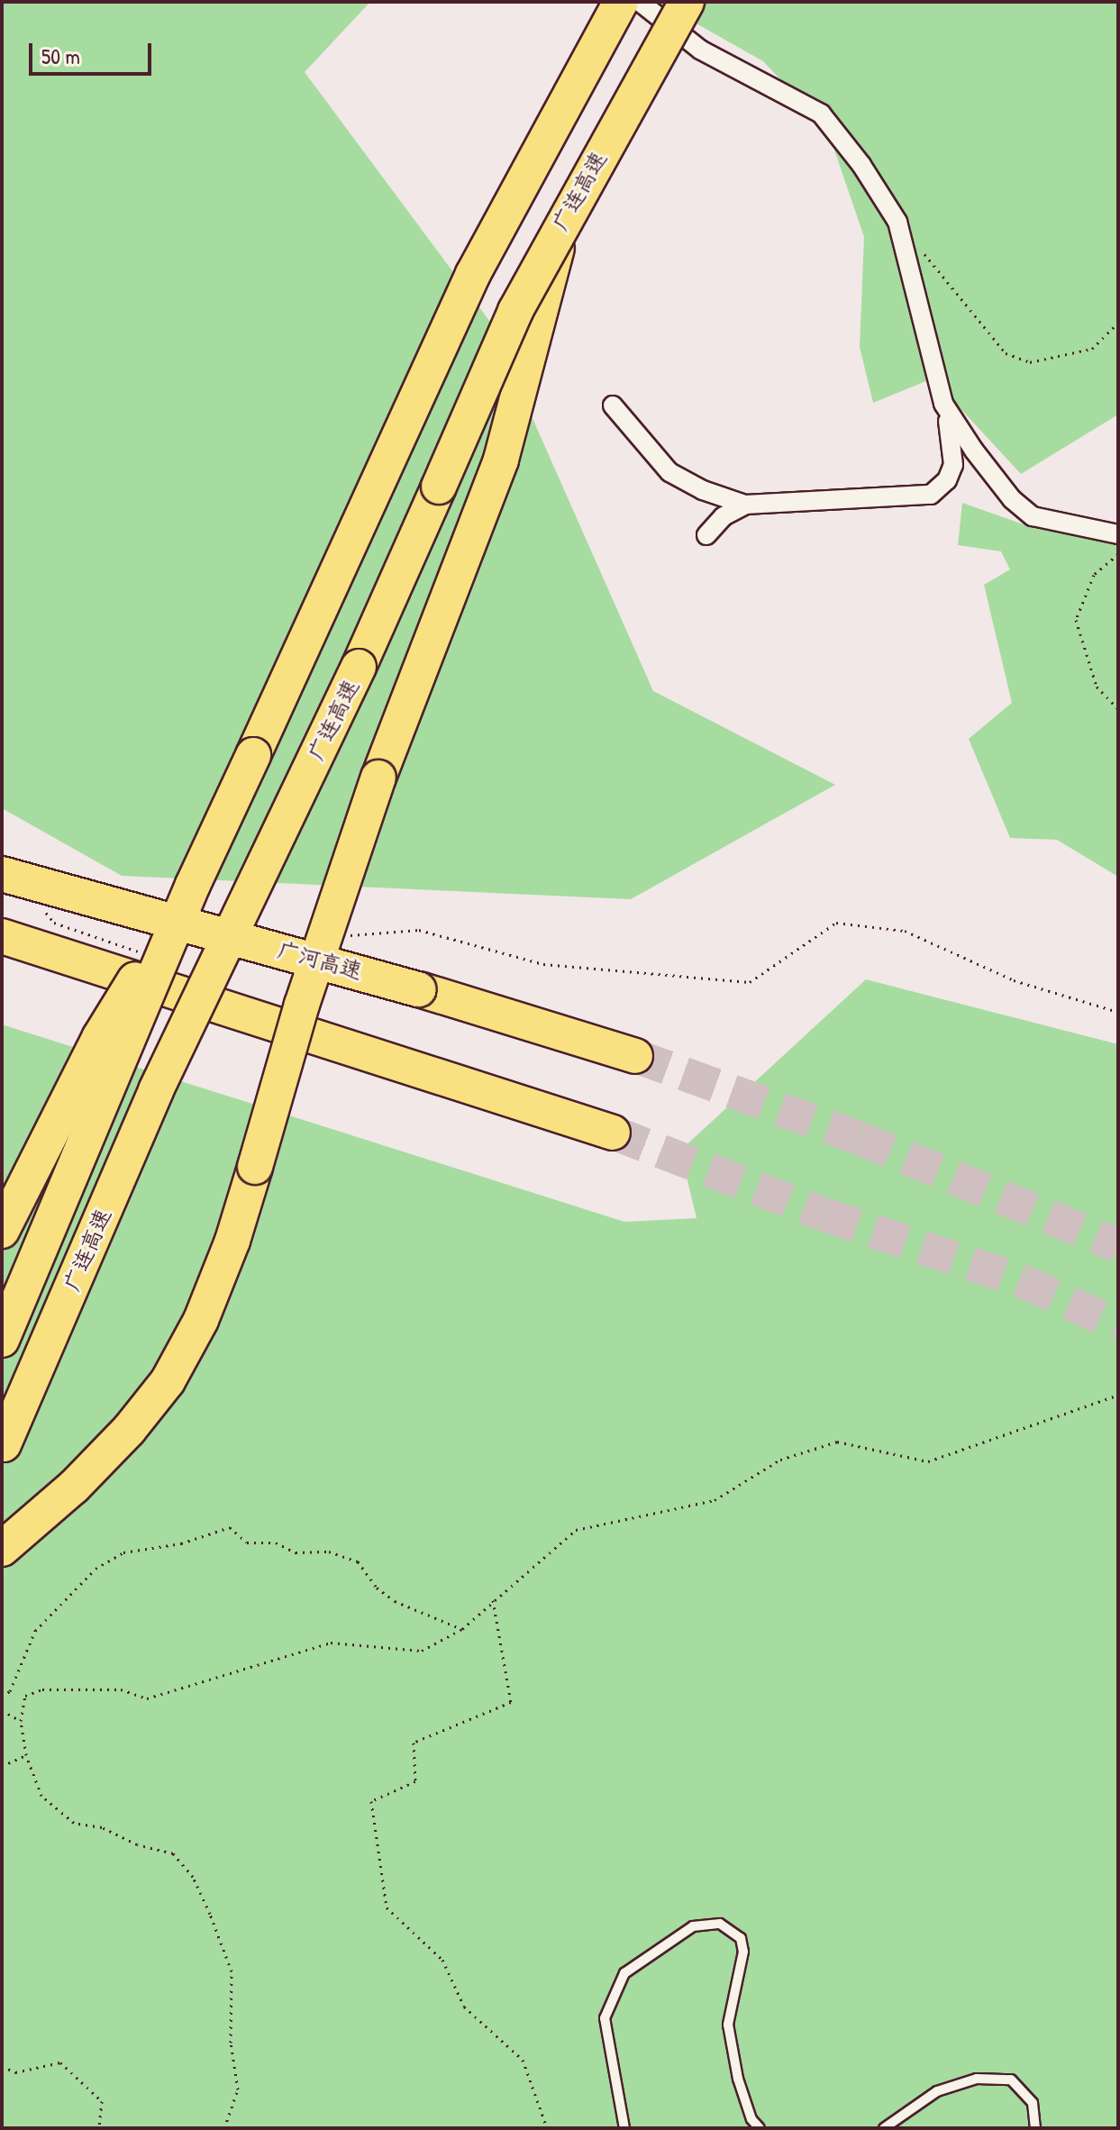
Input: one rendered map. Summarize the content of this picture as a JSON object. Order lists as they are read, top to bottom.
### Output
{
  "streets": {
    "highway": ["广连高速", "广河高速"]
  },
  "scale_bar": "50 m"
}
